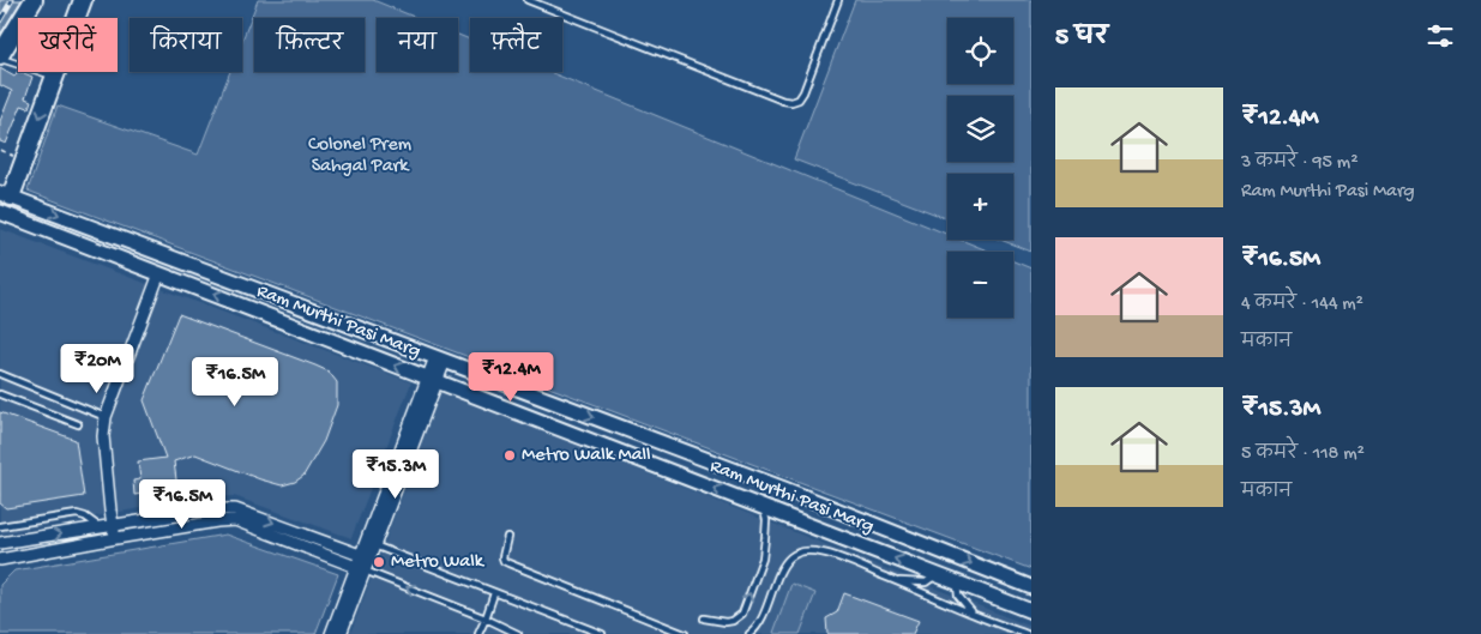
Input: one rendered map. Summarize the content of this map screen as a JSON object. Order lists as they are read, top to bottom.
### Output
{
  "streets": {
    "street": ["Ram Murthi Pasi Marg"]
  },
  "parks": ["Colonel Prem Sahgal Park"],
  "places": ["Metro Walk Mall", "Metro Walk"],
  "page": {
    "heading": "5 घर",
    "map_buttons": ["+", "−"],
    "chip": [
      "खरीदें",
      "किराया",
      "फ़िल्टर",
      "नया",
      "फ़्लैट"
    ],
    "list": [
      {
        "name": "₹12.4M",
        "note": "3 कमरे · 95 m² · Ram Murthi Pasi Marg"
      },
      {
        "name": "₹16.5M",
        "note": "4 कमरे · 144 m² · मकान"
      },
      {
        "name": "₹15.3M",
        "note": "5 कमरे · 118 m² · मकान"
      }
    ],
    "price": [
      "₹20M",
      "₹12.4M",
      "₹16.5M",
      "₹15.3M",
      "₹16.5M"
    ]
  }
}
